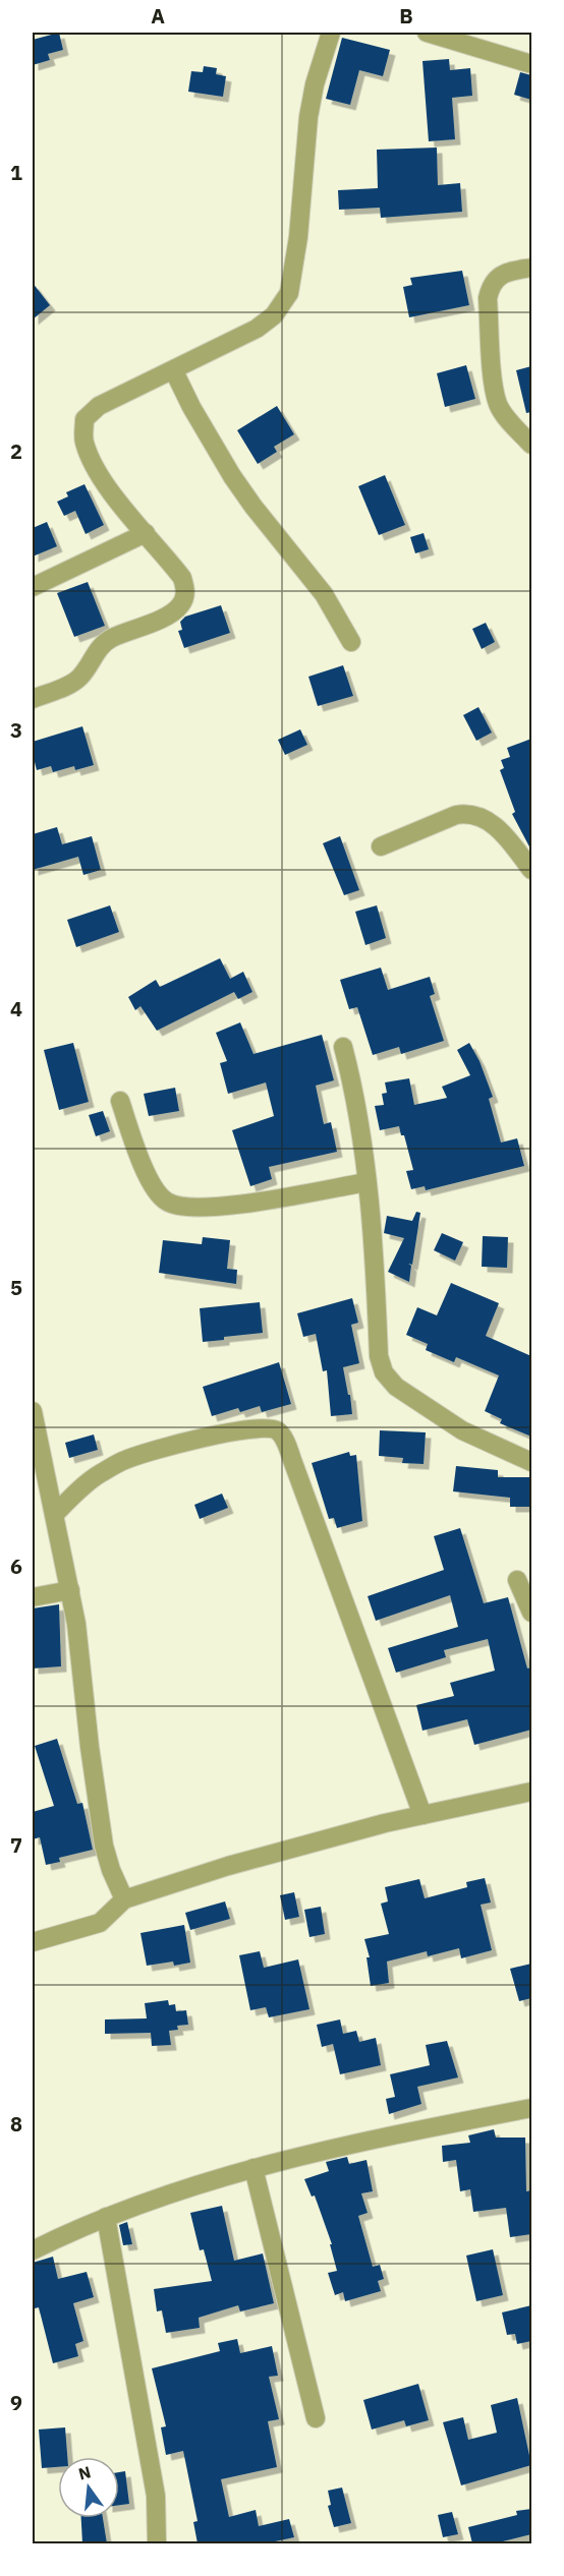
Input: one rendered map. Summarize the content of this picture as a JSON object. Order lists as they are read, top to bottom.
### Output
{
  "north": "top",
  "grid": {
    "columns": ["A", "B"],
    "rows": [
      "1",
      "2",
      "3",
      "4",
      "5",
      "6",
      "7",
      "8",
      "9"
    ]
  }
}
